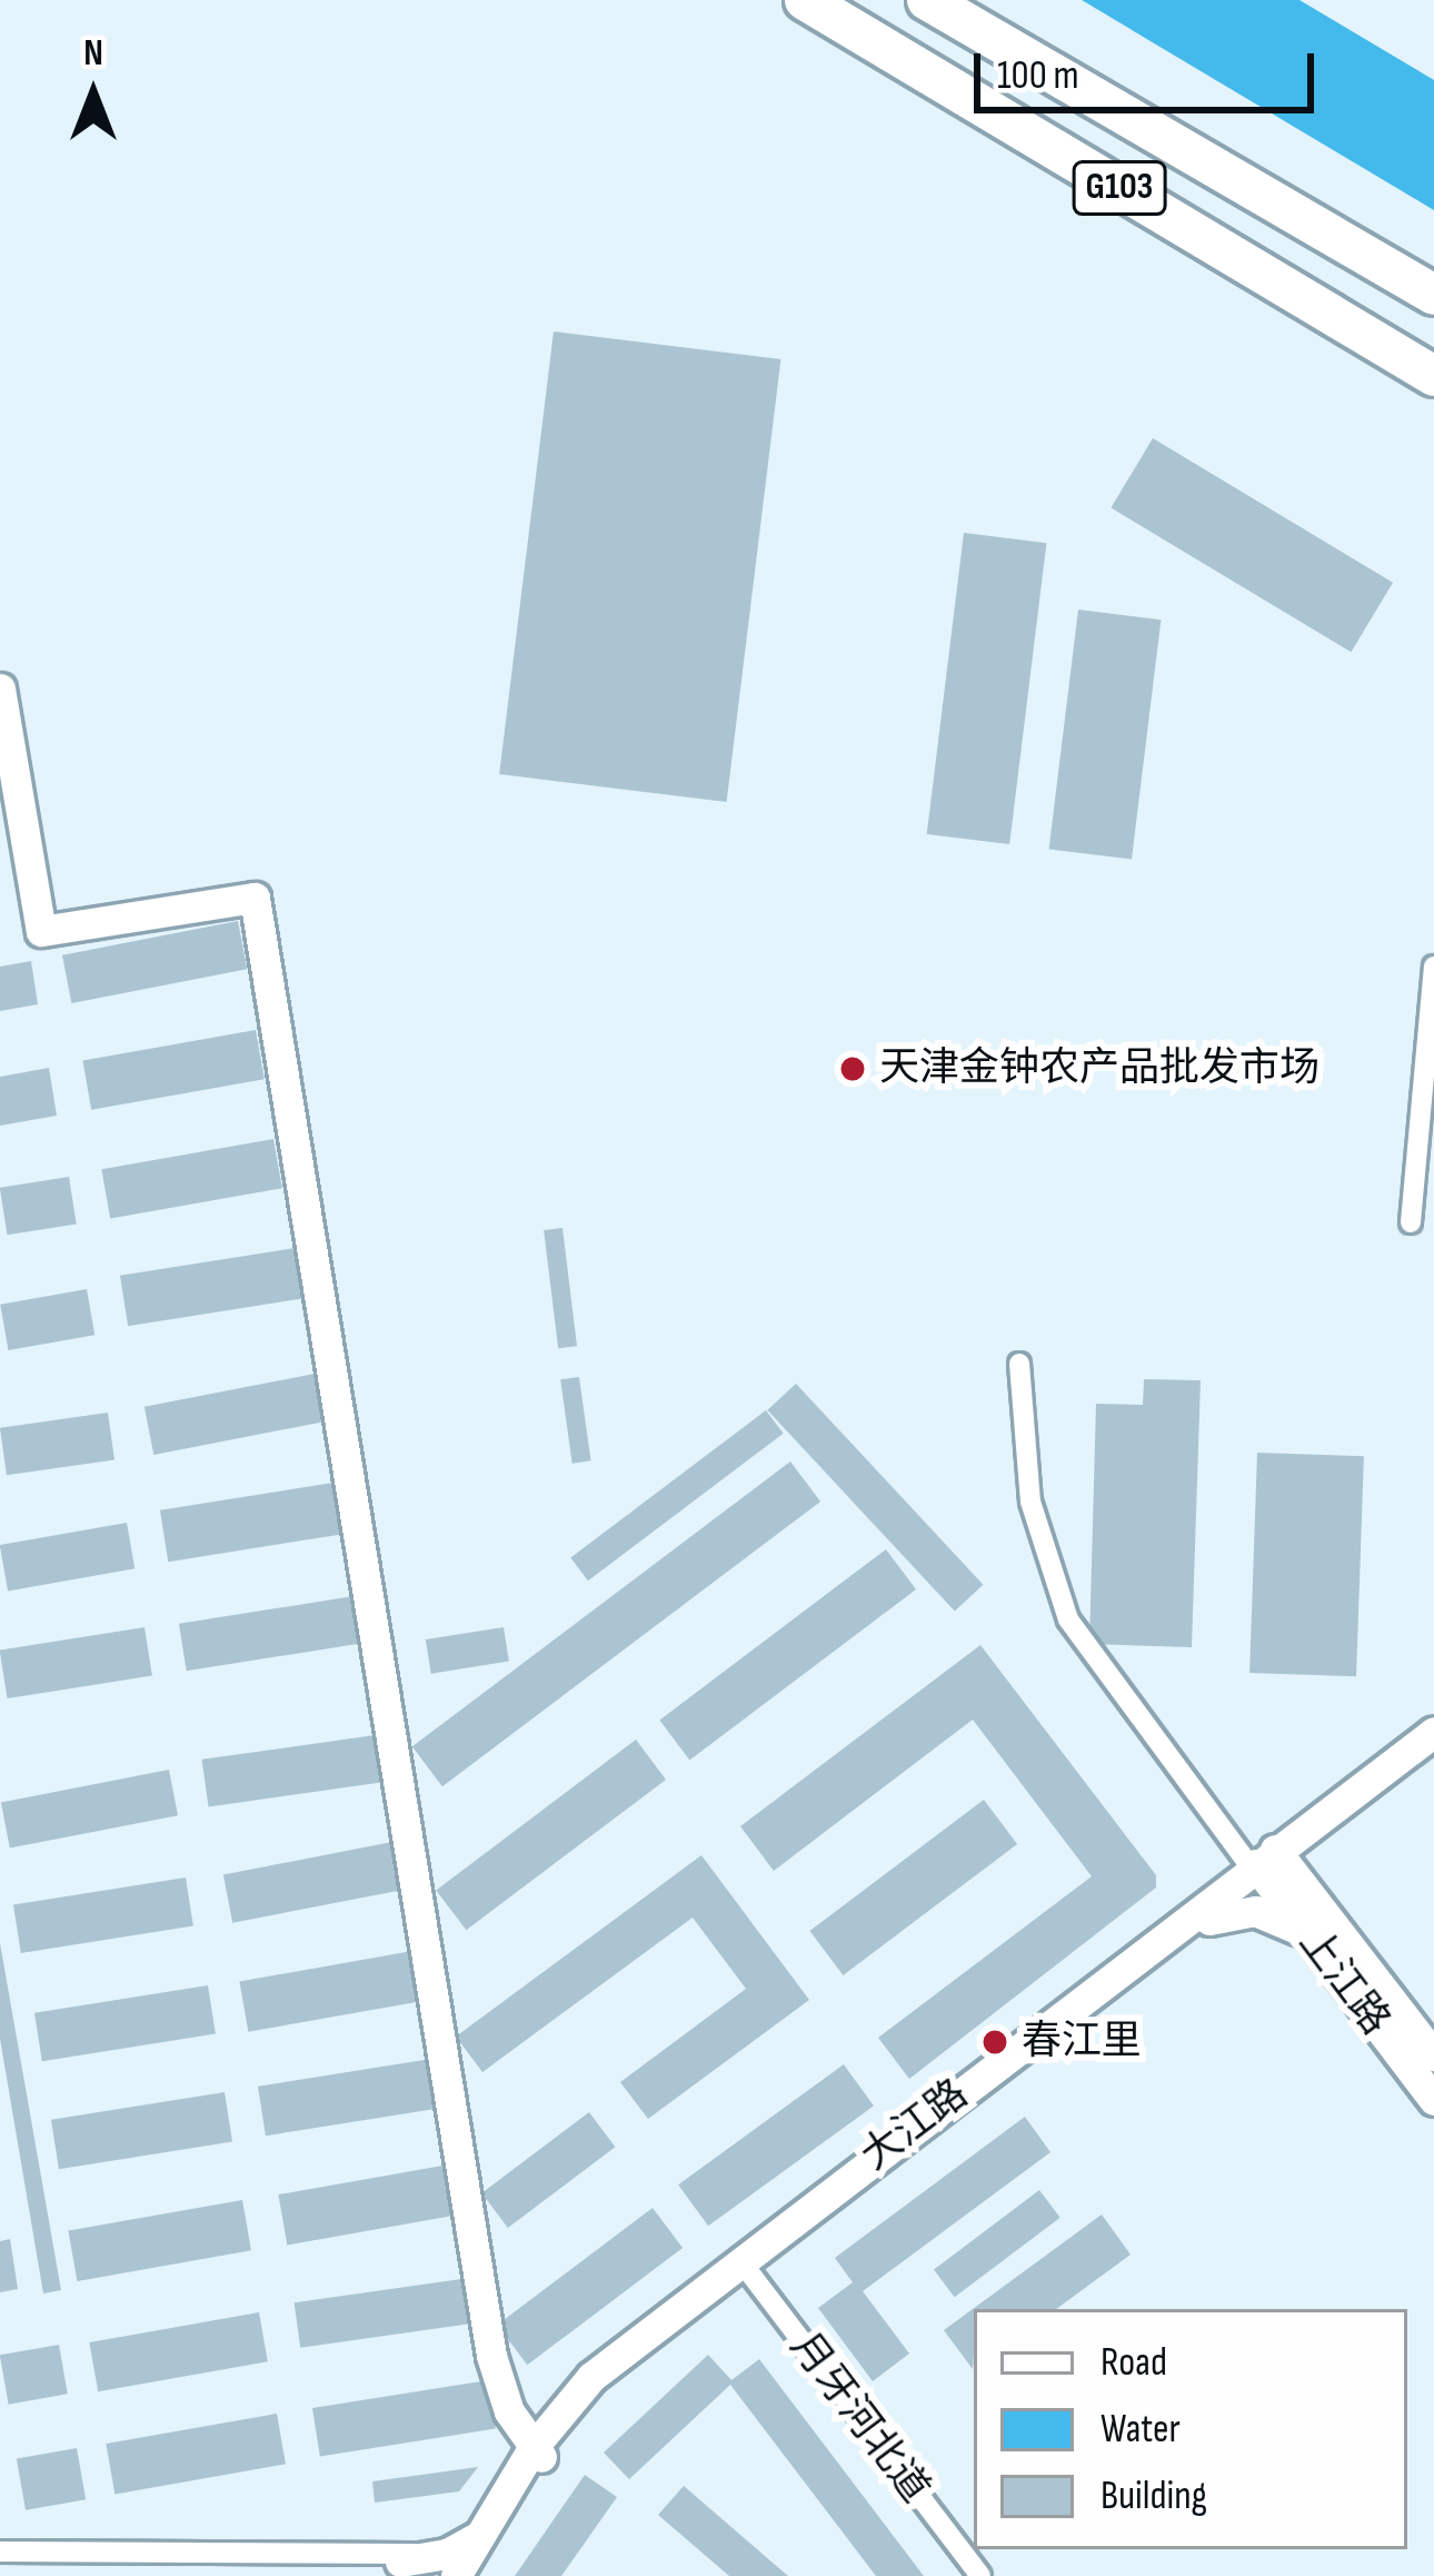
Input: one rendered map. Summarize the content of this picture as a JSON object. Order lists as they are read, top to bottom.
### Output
{
  "streets": {
    "highway": ["G103"],
    "street": ["上江路", "大江路", "月牙河北道"]
  },
  "crossings": [
    ["大江路", "月牙河北道"]
  ],
  "places": ["天津金钟农产品批发市场", "春江里"],
  "legend": ["Road", "Water", "Building"],
  "scale_bar": "100 m",
  "north": "top"
}
